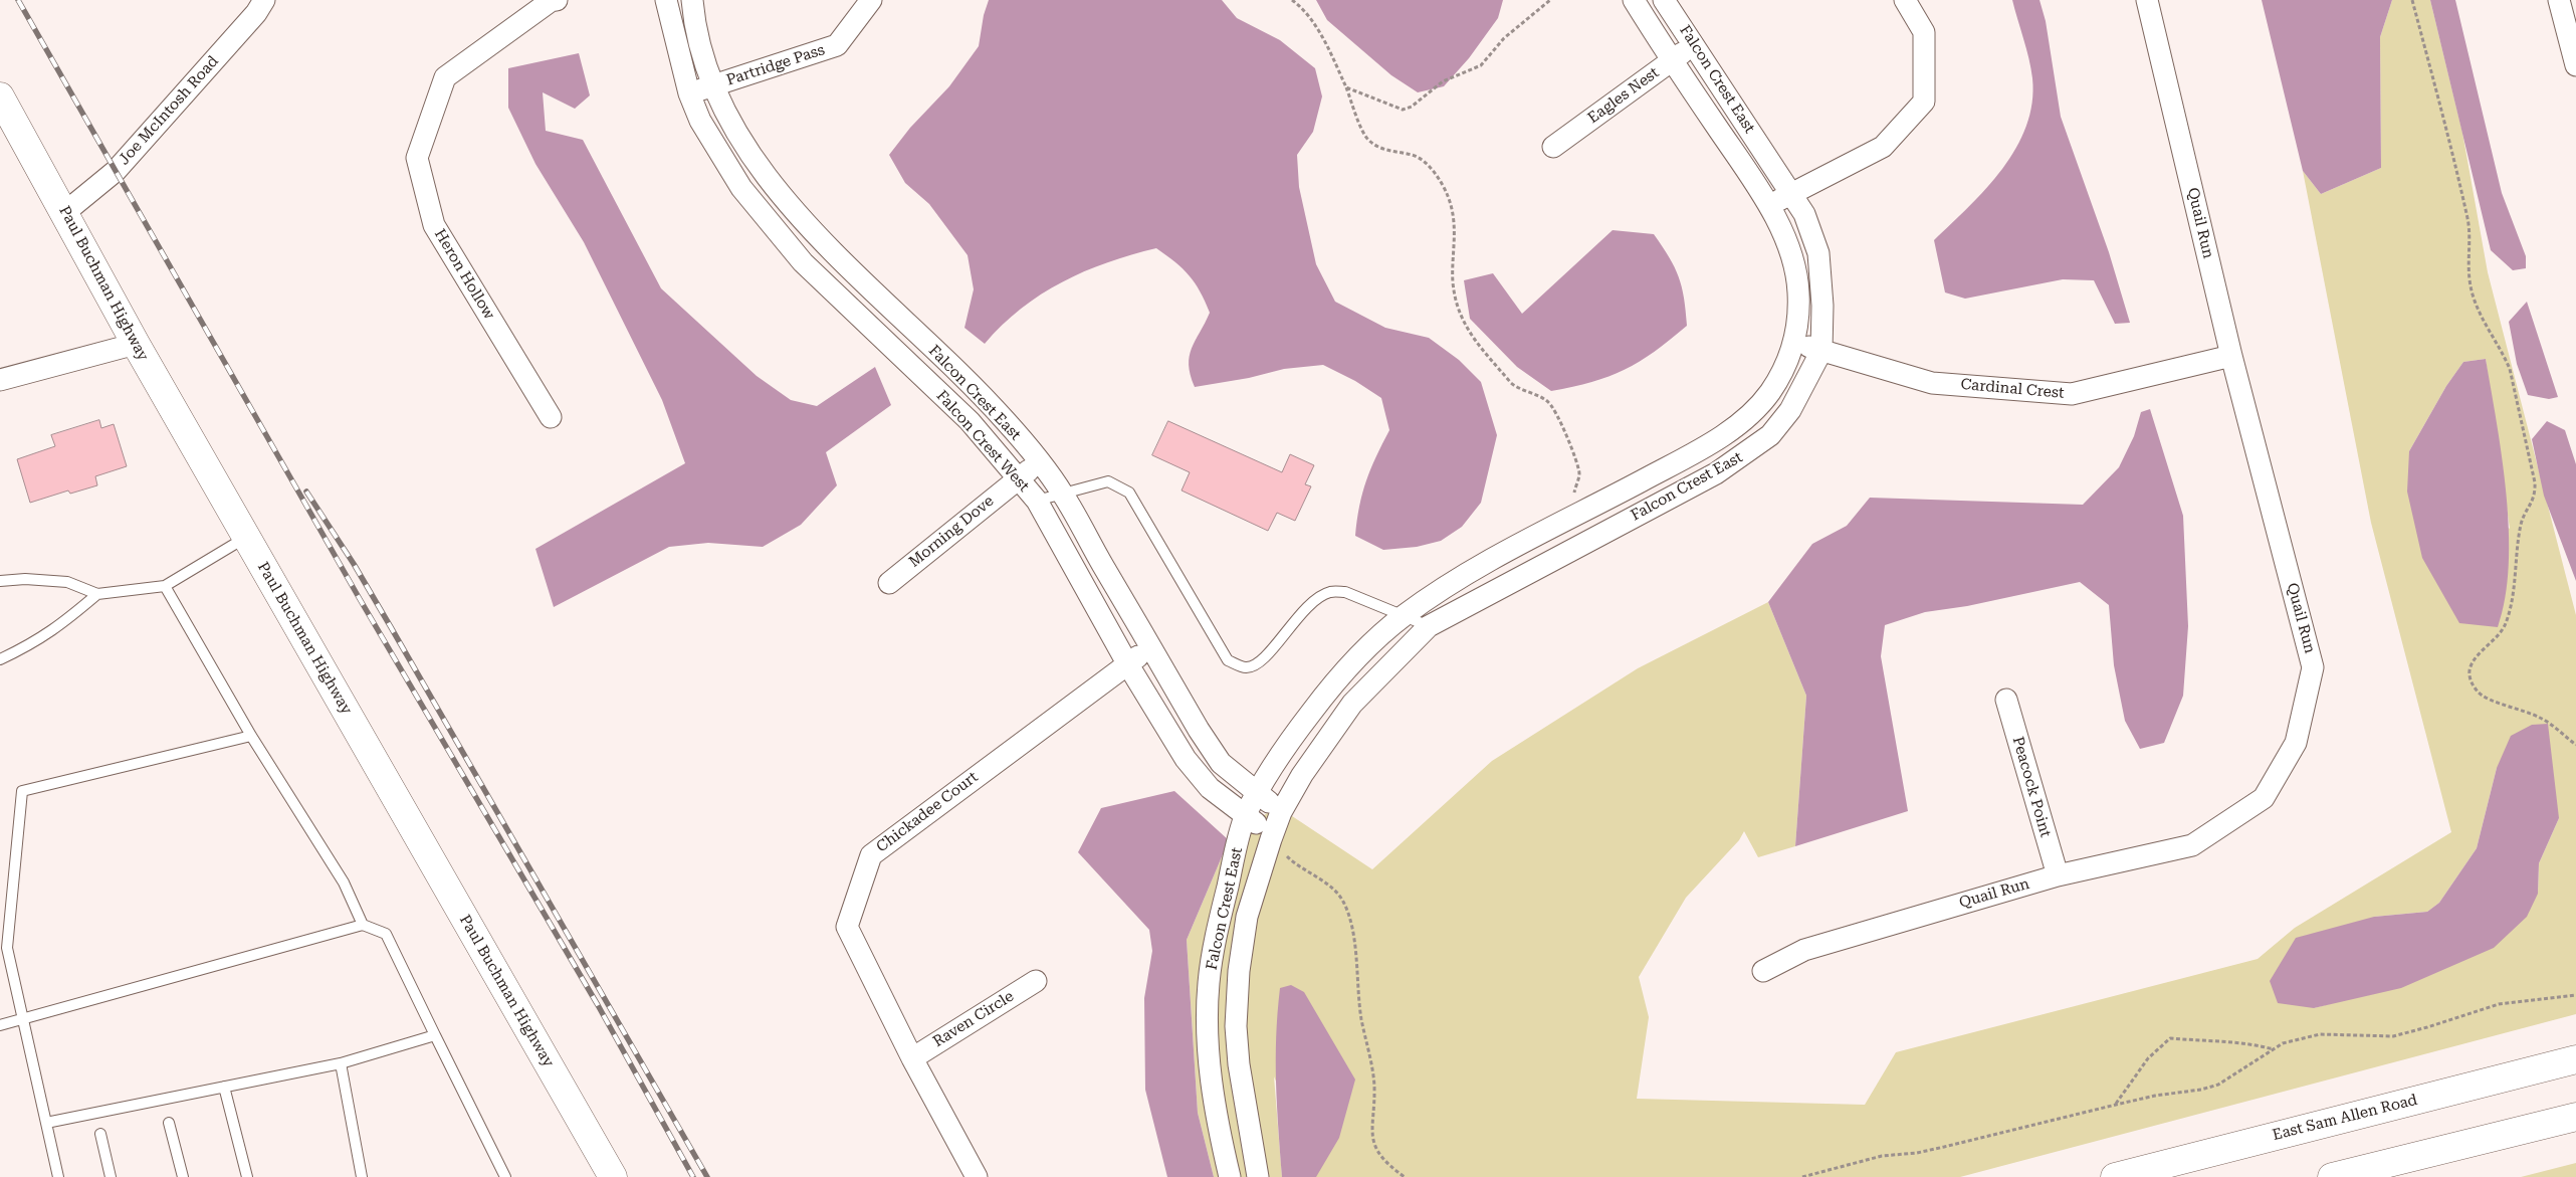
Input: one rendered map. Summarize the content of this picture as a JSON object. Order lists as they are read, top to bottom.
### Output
{
  "streets": {
    "main road": ["Paul Buchman Highway", "East Sam Allen Road"],
    "street": [
      "Partridge Pass",
      "Falcon Crest East",
      "Eagles Nest",
      "Joe McIntosh Road",
      "Quail Run",
      "Heron Hollow",
      "Cardinal Crest",
      "Falcon Crest West",
      "Morning Dove",
      "Peacock Point",
      "Chickadee Court",
      "Raven Circle"
    ]
  },
  "crossings": [
    ["Partridge Pass", "Falcon Crest East"],
    ["Partridge Pass", "Falcon Crest West"],
    ["Falcon Crest East", "Eagles Nest"],
    ["Falcon Crest East", "Cardinal Crest"],
    ["Falcon Crest East", "Falcon Crest West"],
    ["Falcon Crest East", "Morning Dove"],
    ["Falcon Crest East", "Chickadee Court"],
    ["Joe McIntosh Road", "Paul Buchman Highway"],
    ["Quail Run", "Cardinal Crest"],
    ["Quail Run", "Peacock Point"],
    ["Falcon Crest West", "Morning Dove"],
    ["Falcon Crest West", "Chickadee Court"],
    ["Chickadee Court", "Raven Circle"]
  ]
}
